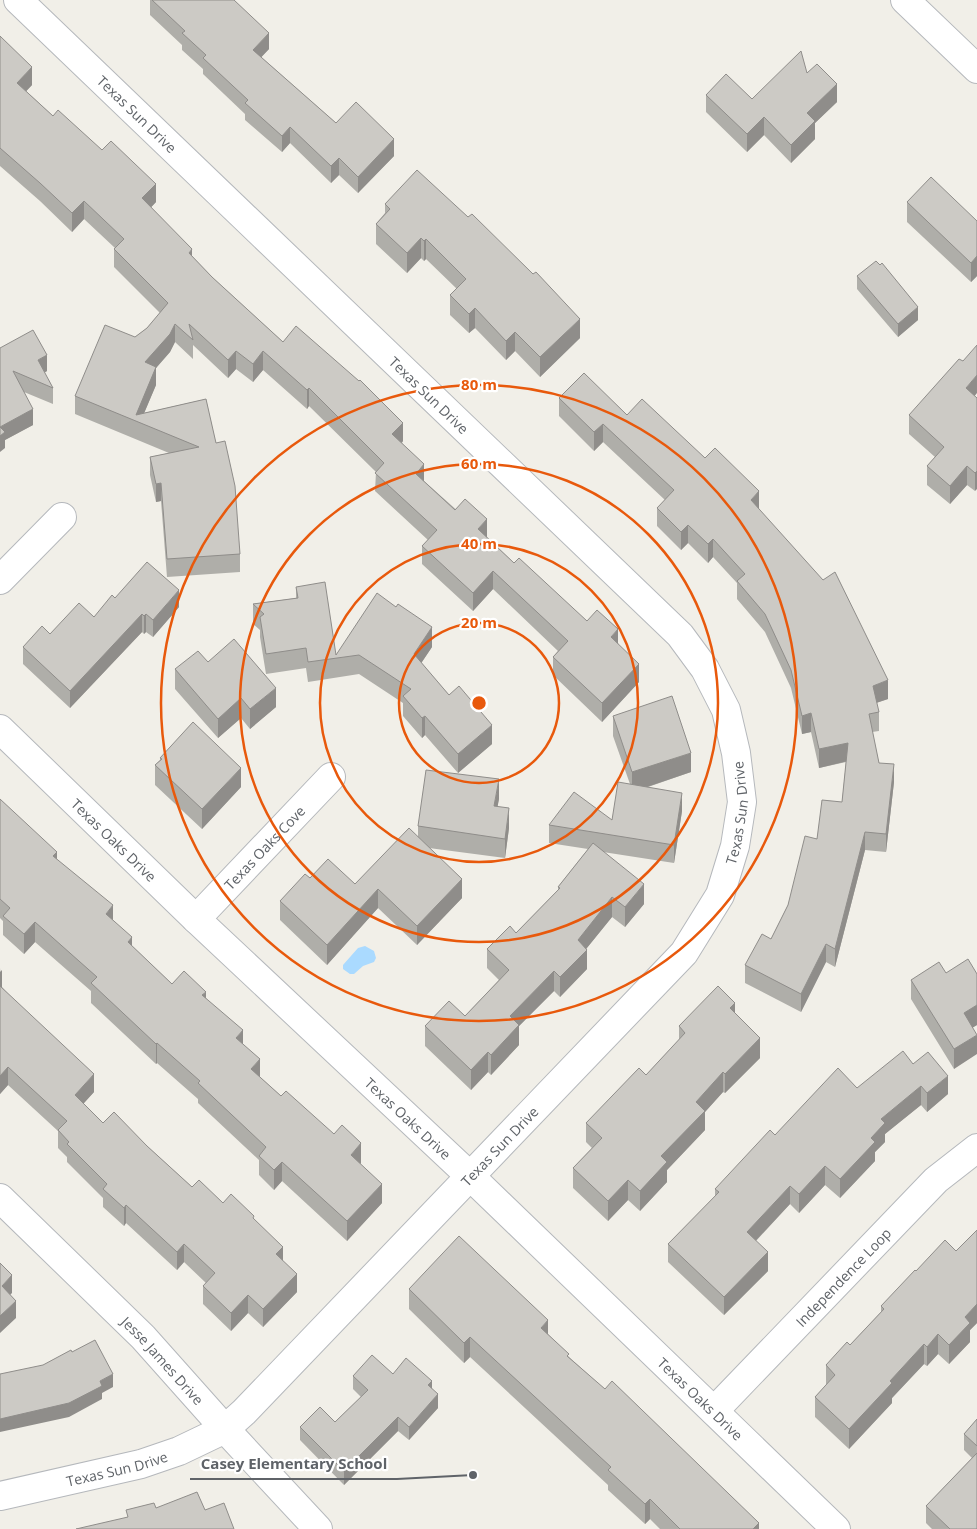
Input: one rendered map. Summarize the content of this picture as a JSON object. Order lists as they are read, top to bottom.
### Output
{
  "streets": {
    "street": [
      "Texas Sun Drive",
      "Texas Oaks Drive",
      "Texas Oaks Cove",
      "Independence Loop",
      "Jesse James Drive"
    ]
  },
  "crossings": [
    ["Texas Sun Drive", "Texas Oaks Drive"],
    ["Texas Sun Drive", "Jesse James Drive"],
    ["Texas Oaks Drive", "Texas Oaks Cove"],
    ["Texas Oaks Drive", "Independence Loop"]
  ],
  "places": ["Casey Elementary School"],
  "rings": [
    "80 m",
    "60 m",
    "40 m",
    "20 m"
  ]
}
